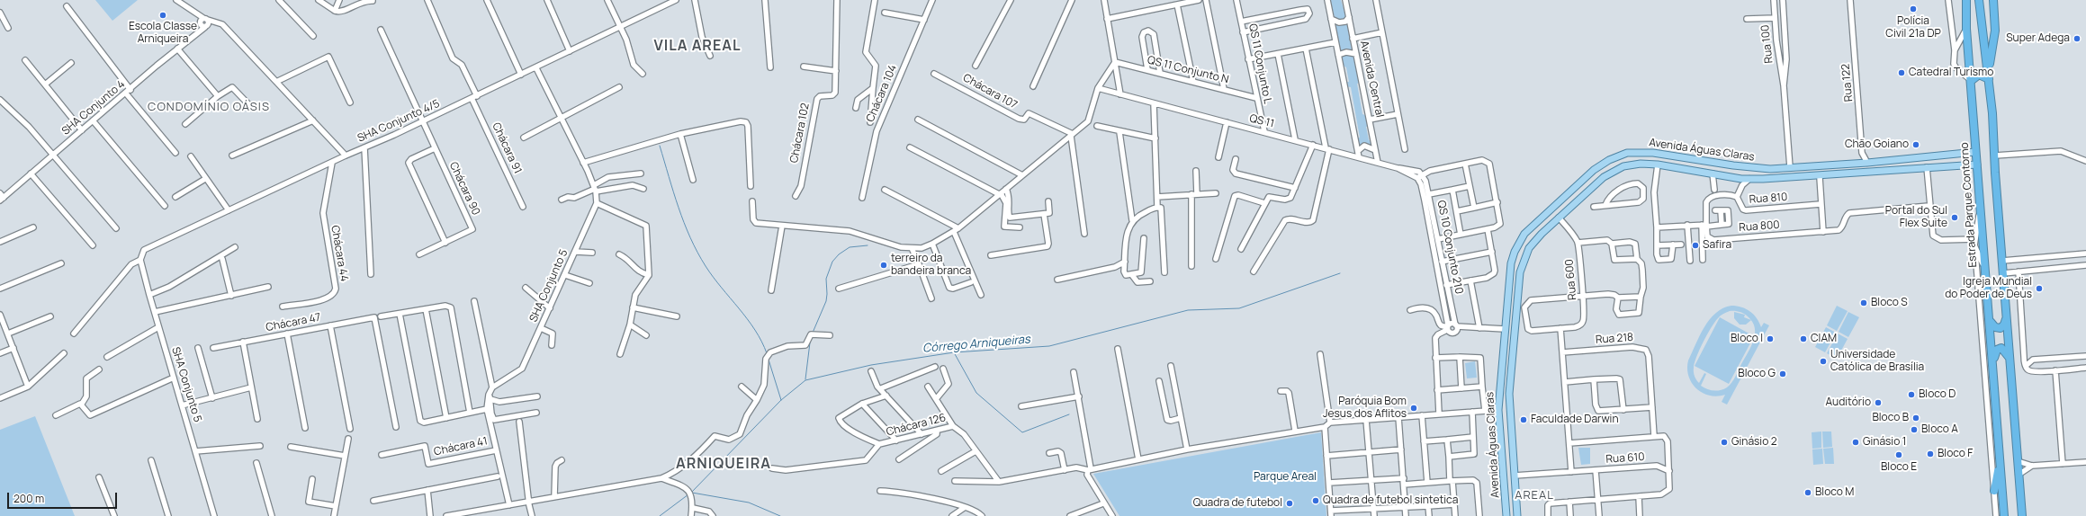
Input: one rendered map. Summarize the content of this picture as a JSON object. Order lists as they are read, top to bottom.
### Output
{
  "streets": {
    "highway": ["Estrada Parque Contorno"],
    "main road": ["Avenida Águas Claras"],
    "street": [
      "Rua 100",
      "QS 11 Conjunto L",
      "QS 11 Conjunto N",
      "Avenida Central",
      "Rua 122",
      "Chácara 107",
      "Chácara 104",
      "SHA Conjunto 4",
      "SHA Conjunto 4/5",
      "QS 11",
      "Chácara 102",
      "Chácara 91",
      "Chácara 90",
      "Rua 810",
      "Rua 800",
      "QS 10 Conjunto 210",
      "Chácara 44",
      "Rua 600",
      "SHA Conjunto 5",
      "Chácara 47",
      "Rua 218",
      "Chácara 126",
      "Chácara 41",
      "Rua 610"
    ]
  },
  "crossings": [
    ["Rua 100", "Avenida Águas Claras"],
    ["QS 11 Conjunto L", "QS 11 Conjunto N"],
    ["QS 11 Conjunto L", "QS 11"],
    ["Avenida Central", "QS 11"],
    ["Rua 122", "Avenida Águas Claras"],
    ["SHA Conjunto 4/5", "Chácara 91"],
    ["SHA Conjunto 4/5", "Chácara 90"],
    ["SHA Conjunto 4/5", "Chácara 44"],
    ["SHA Conjunto 4/5", "SHA Conjunto 5"],
    ["QS 11", "QS 10 Conjunto 210"],
    ["Avenida Águas Claras", "Estrada Parque Contorno"],
    ["Avenida Águas Claras", "Rua 600"],
    ["Avenida Águas Claras", "Rua 610"],
    ["Rua 810", "Rua 800"]
  ],
  "districts": [
    "VILA AREAL",
    "CONDOMÍNIO OÁSIS",
    "ARNIQUEIRA",
    "AREAL"
  ],
  "water": ["Córrego Arniqueiras"],
  "parks": ["Parque Areal"],
  "places": [
    "Polícia Civil 21a DP",
    "Escola Classe Arniqueira",
    "Super Adega",
    "Catedral Turismo",
    "Chão Goiano",
    "Portal do Sul Flex Suite",
    "Safira",
    "terreiro da bandeira branca",
    "Igreja Mundial do Poder de Deus",
    "Bloco S",
    "Bloco I",
    "CIAM",
    "Universidade Católica de Brasília",
    "Bloco G",
    "Bloco D",
    "Auditório",
    "Paróquia Bom Jesus dos Aflitos",
    "Bloco B",
    "Faculdade Darwin",
    "Bloco A",
    "Ginásio 2",
    "Ginásio 1",
    "Bloco F",
    "Bloco E",
    "Bloco M",
    "Quadra de futebol sintetica",
    "Quadra de futebol"
  ],
  "scale_bar": "200 m"
}
